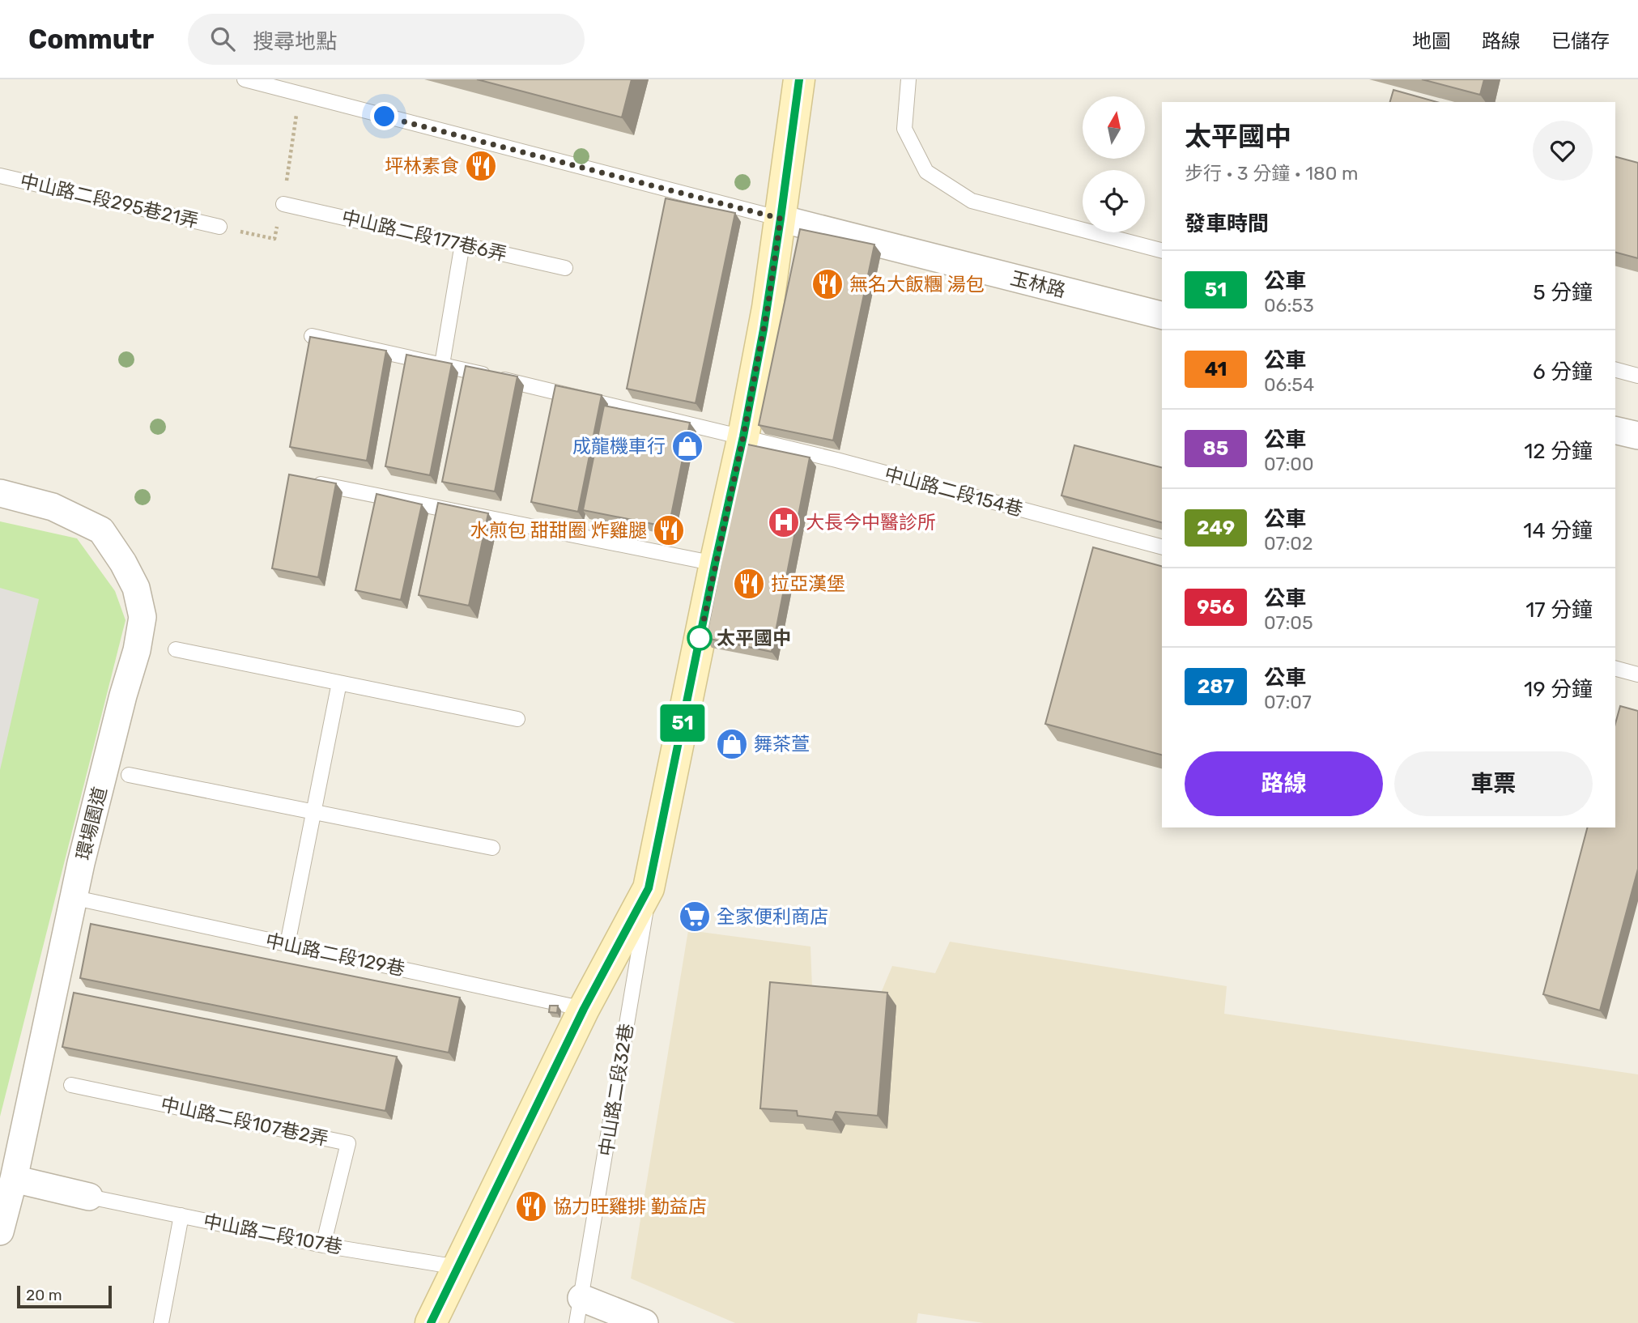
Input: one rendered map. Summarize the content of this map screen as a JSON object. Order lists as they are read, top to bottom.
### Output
{
  "streets": {
    "street": ["玉林路", "環場園道"],
    "lane": [
      "中山路二段295巷21弄",
      "中山路二段177巷6弄",
      "中山路二段154巷",
      "中山路二段129巷",
      "中山路二段32巷",
      "中山路二段107巷2弄",
      "中山路二段107巷"
    ]
  },
  "crossings": [
    ["中山路二段107巷2弄", "中山路二段107巷"]
  ],
  "places": {
    "restaurant": [
      "坪林素食",
      "無名大飯糰 湯包",
      "水煎包 甜甜圈 炸雞腿",
      "拉亞漢堡",
      "協力旺雞排 勤益店"
    ],
    "shop": ["成龍機車行", "舞茶萱"],
    "hospital": ["大長今中醫診所"],
    "other": ["太平國中"],
    "supermarket": ["全家便利商店"]
  },
  "lines": ["bus line 51"],
  "scale_bar": "20 m",
  "north": "top",
  "page": {
    "header": "Commutr",
    "search": "搜尋地點",
    "nav": ["地圖", "路線", "已儲存"],
    "on_map": "51",
    "heading": [
      ["太平國中", "步行 · 3 分鐘 · 180 m"],
      "發車時間"
    ],
    "list": [
      {
        "mark": "51",
        "name": "公車",
        "note": "06:53",
        "value": "5 分鐘"
      },
      {
        "mark": "41",
        "name": "公車",
        "note": "06:54",
        "value": "6 分鐘"
      },
      {
        "mark": "85",
        "name": "公車",
        "note": "07:00",
        "value": "12 分鐘"
      },
      {
        "mark": "249",
        "name": "公車",
        "note": "07:02",
        "value": "14 分鐘"
      },
      {
        "mark": "956",
        "name": "公車",
        "note": "07:05",
        "value": "17 分鐘"
      },
      {
        "mark": "287",
        "name": "公車",
        "note": "07:07",
        "value": "19 分鐘"
      }
    ],
    "buttons": ["路線", "車票"],
    "scale": "20 m"
  }
}
